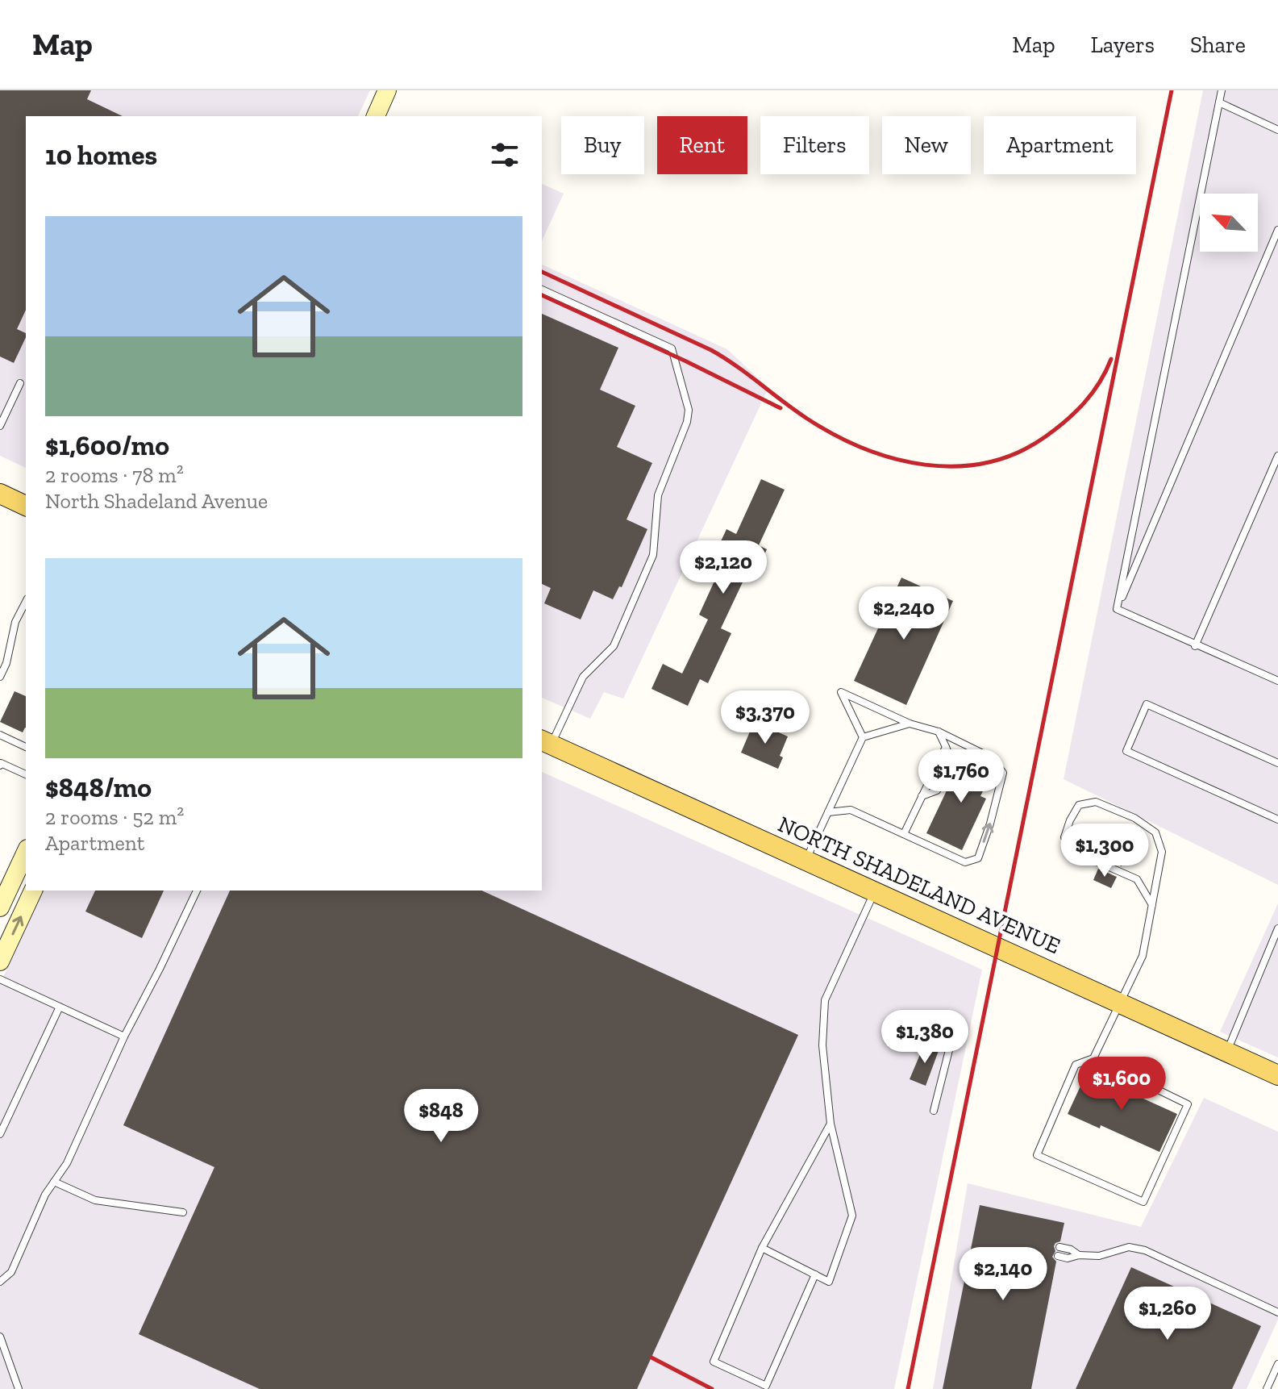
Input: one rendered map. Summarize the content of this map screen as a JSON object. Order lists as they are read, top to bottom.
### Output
{
  "streets": {
    "main road": ["NORTH SHADELAND AVENUE"]
  },
  "north": "top left",
  "page": {
    "header": "Map",
    "nav": ["Map", "Layers", "Share"],
    "chip": [
      "Buy",
      "Rent",
      "Filters",
      "New",
      "Apartment"
    ],
    "heading": "10 homes",
    "list": [
      {
        "name": "$1,600/mo",
        "note": "2 rooms · 78 m² · North Shadeland Avenue"
      },
      {
        "name": "$848/mo",
        "note": "2 rooms · 52 m² · Apartment"
      }
    ],
    "price": [
      "$2,120",
      "$2,240",
      "$3,370",
      "$1,760",
      "$1,300",
      "$1,380",
      "$1,600",
      "$848",
      "$2,140",
      "$1,260"
    ]
  }
}
